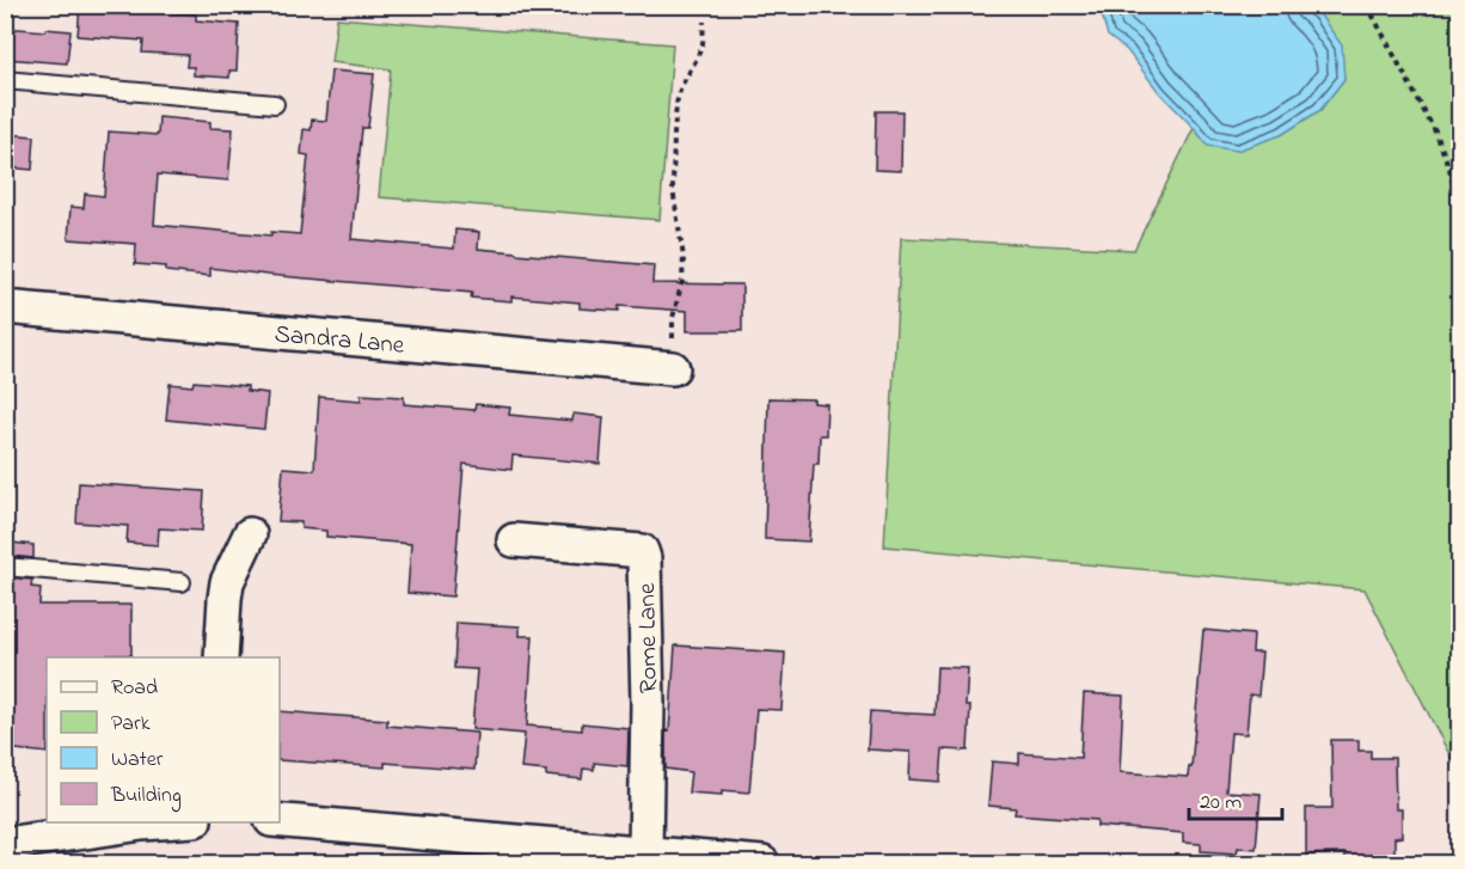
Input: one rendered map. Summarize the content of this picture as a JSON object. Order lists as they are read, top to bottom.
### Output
{
  "streets": {
    "street": ["Sandra Lane", "Rome Lane"]
  },
  "legend": [
    "Road",
    "Park",
    "Water",
    "Building"
  ],
  "scale_bar": "20 m"
}
